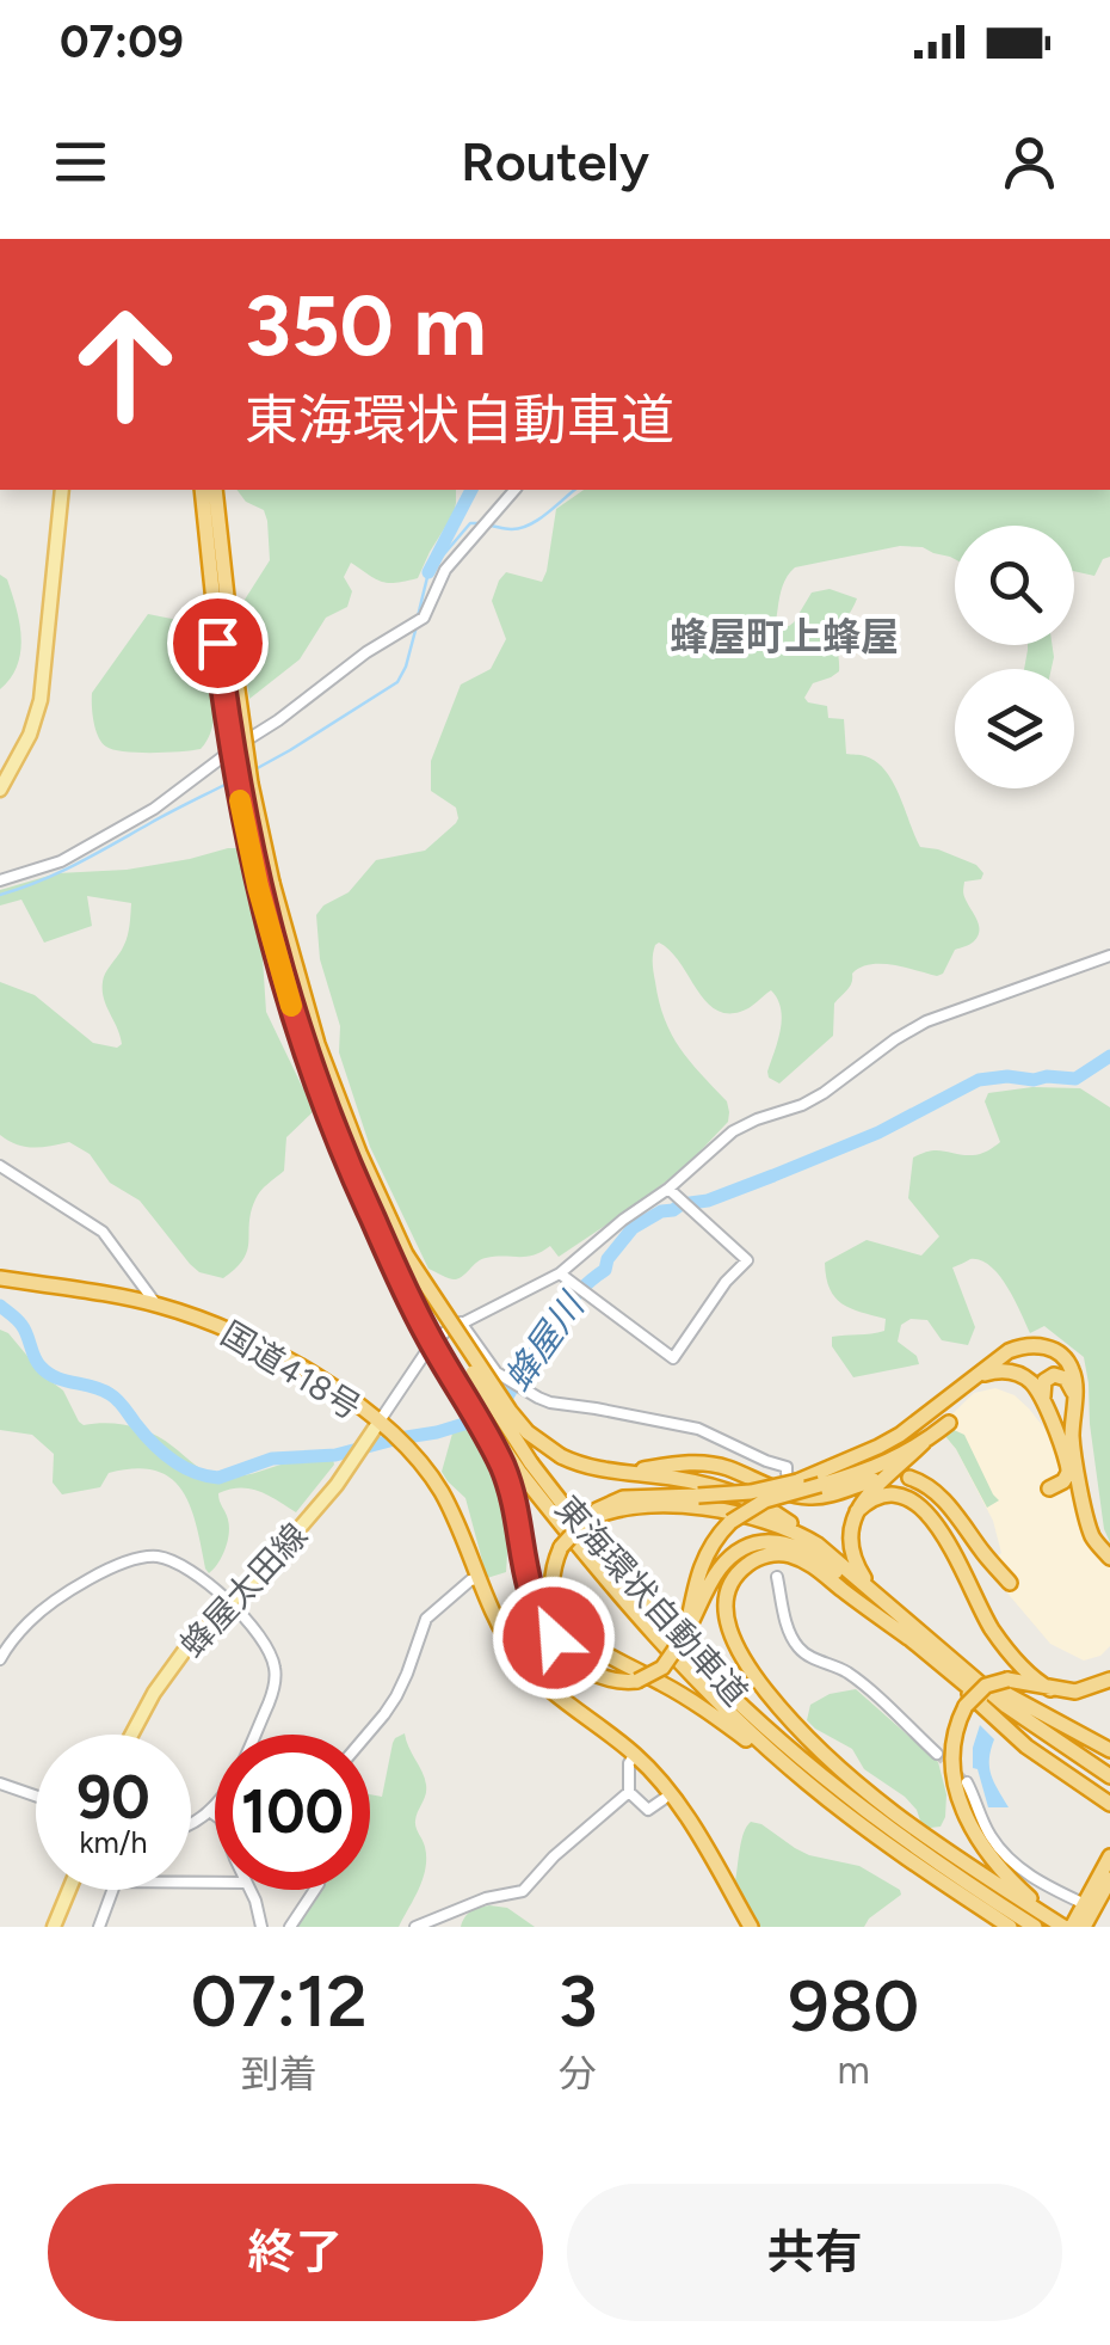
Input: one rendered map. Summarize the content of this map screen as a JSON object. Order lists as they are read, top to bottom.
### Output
{
  "streets": {
    "highway": ["国道418号", "東海環状自動車道"],
    "main road": ["蜂屋太田線"]
  },
  "crossings": [
    ["国道418号", "蜂屋太田線"]
  ],
  "districts": ["蜂屋町上蜂屋"],
  "water": ["蜂屋川"],
  "page": {
    "status": "07:09",
    "header": "Routely",
    "turn": ["350 m", "東海環状自動車道"],
    "speed": "90 km/h",
    "limit": "100",
    "eta": [
      "07:12",
      "到着",
      "3",
      "分",
      "980",
      "m"
    ],
    "buttons": ["終了", "共有"]
  }
}
